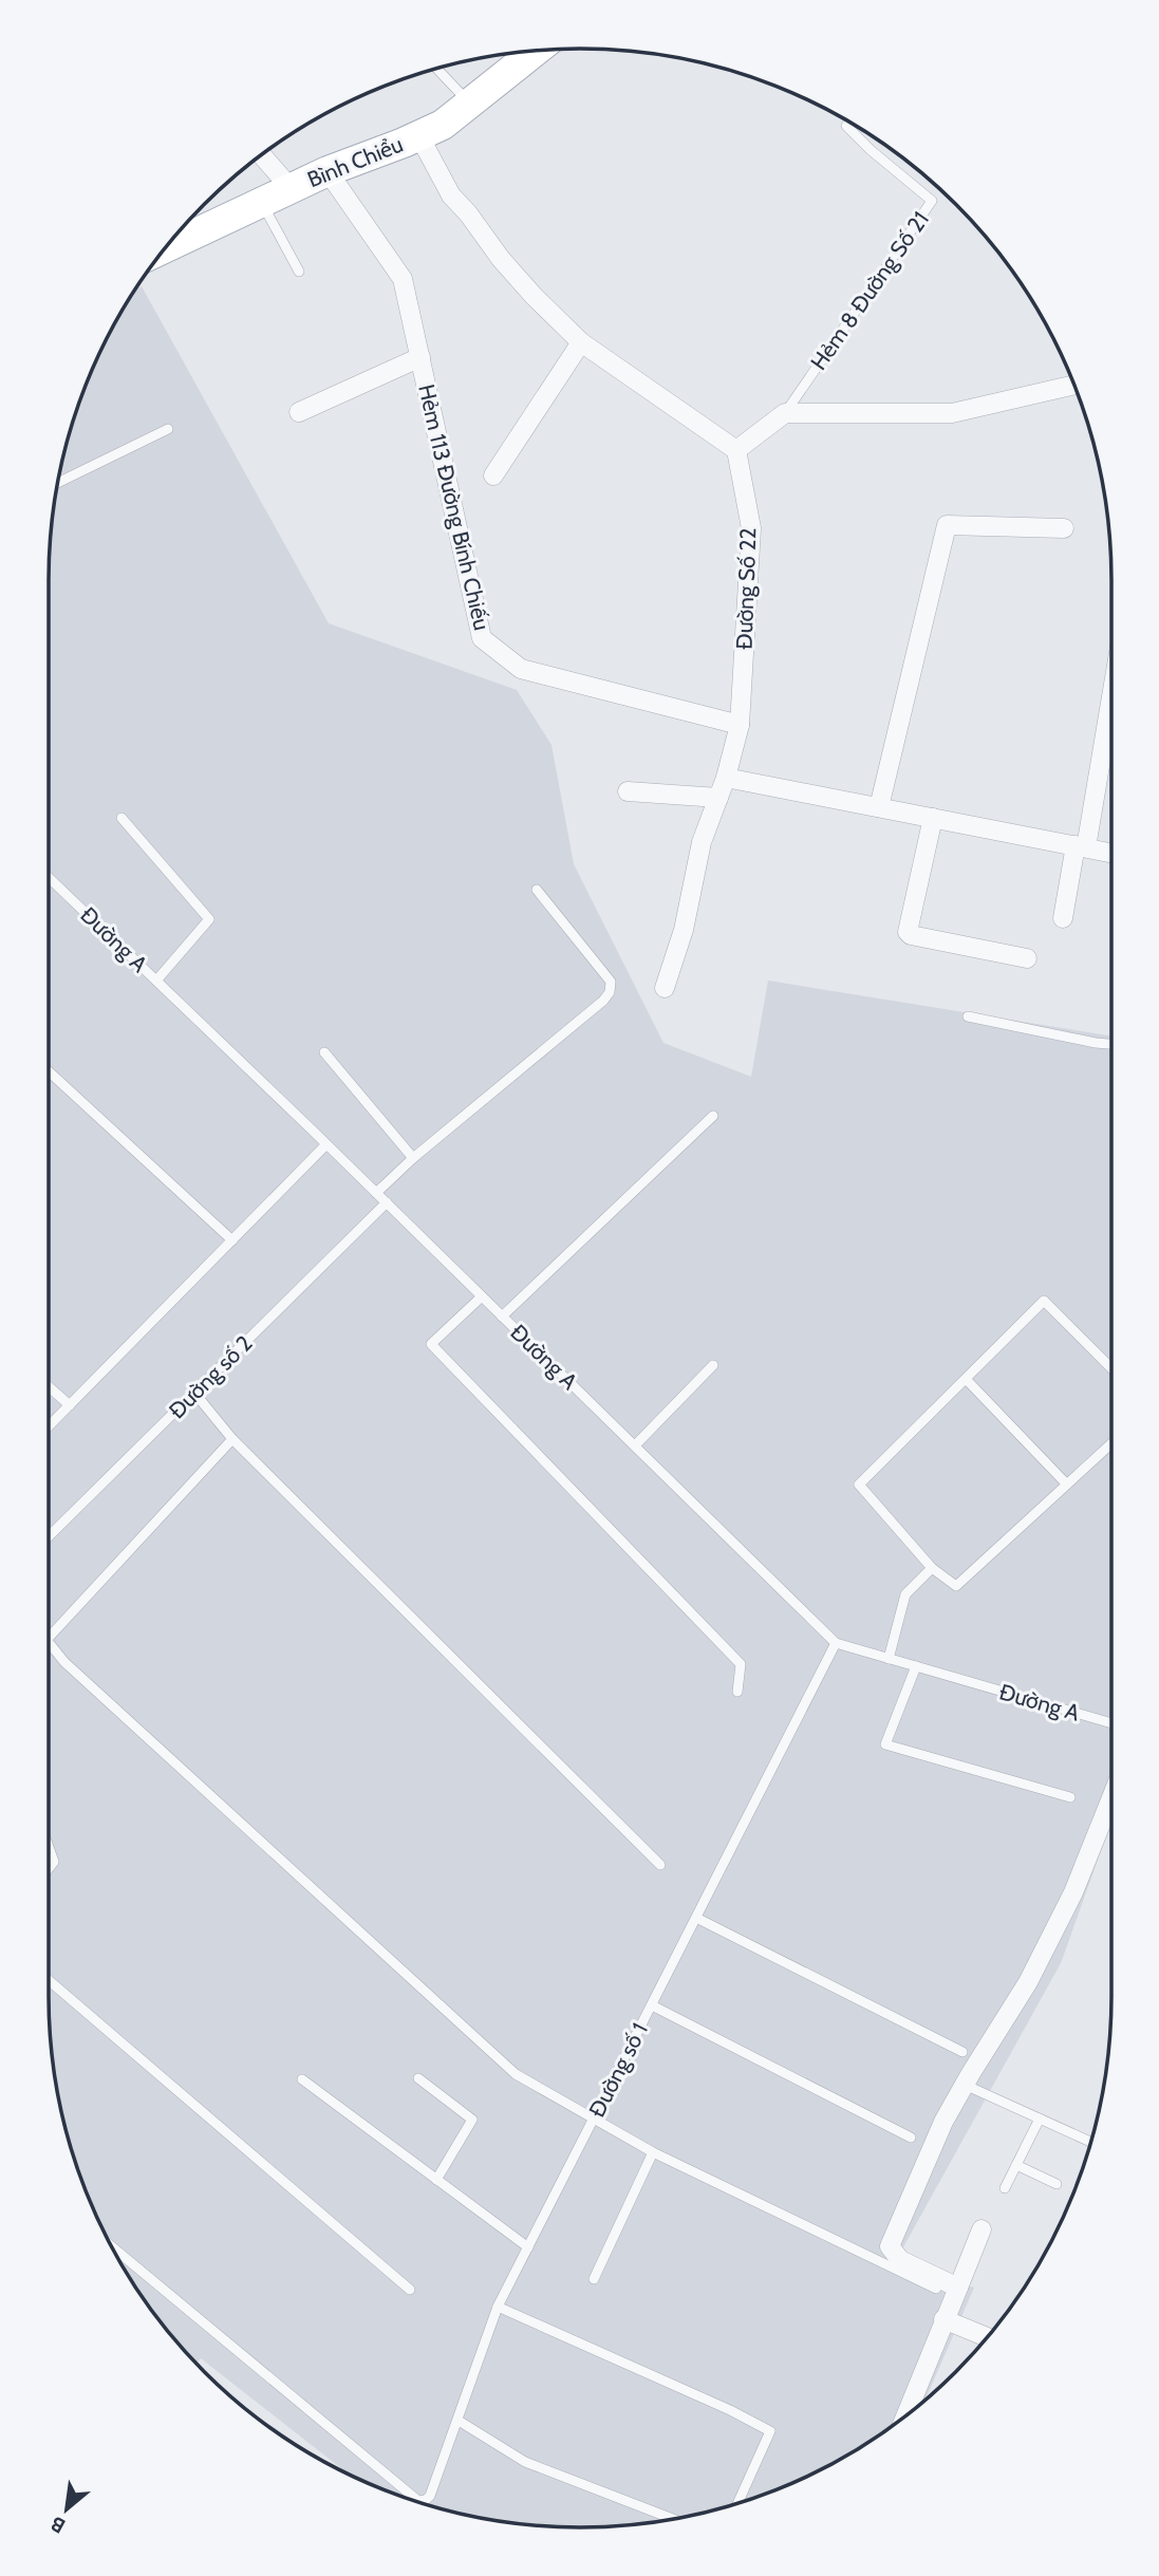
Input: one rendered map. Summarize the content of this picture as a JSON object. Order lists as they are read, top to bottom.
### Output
{
  "streets": {
    "main road": ["Bình Chiểu"],
    "street": ["Hẻm 113 Đường Bính Chiếu", "Đường Số 22"],
    "lane": [
      "Hẻm 8 Đường Số 21",
      "Đường A",
      "Đường số 2",
      "Đường số 1"
    ]
  },
  "crossings": [
    ["Bình Chiểu", "Hẻm 113 Đường Bính Chiếu"],
    ["Hẻm 113 Đường Bính Chiếu", "Đường Số 22"],
    ["Đường A", "Đường số 2"],
    ["Đường A", "Đường số 1"]
  ],
  "north": "bottom left"
}
